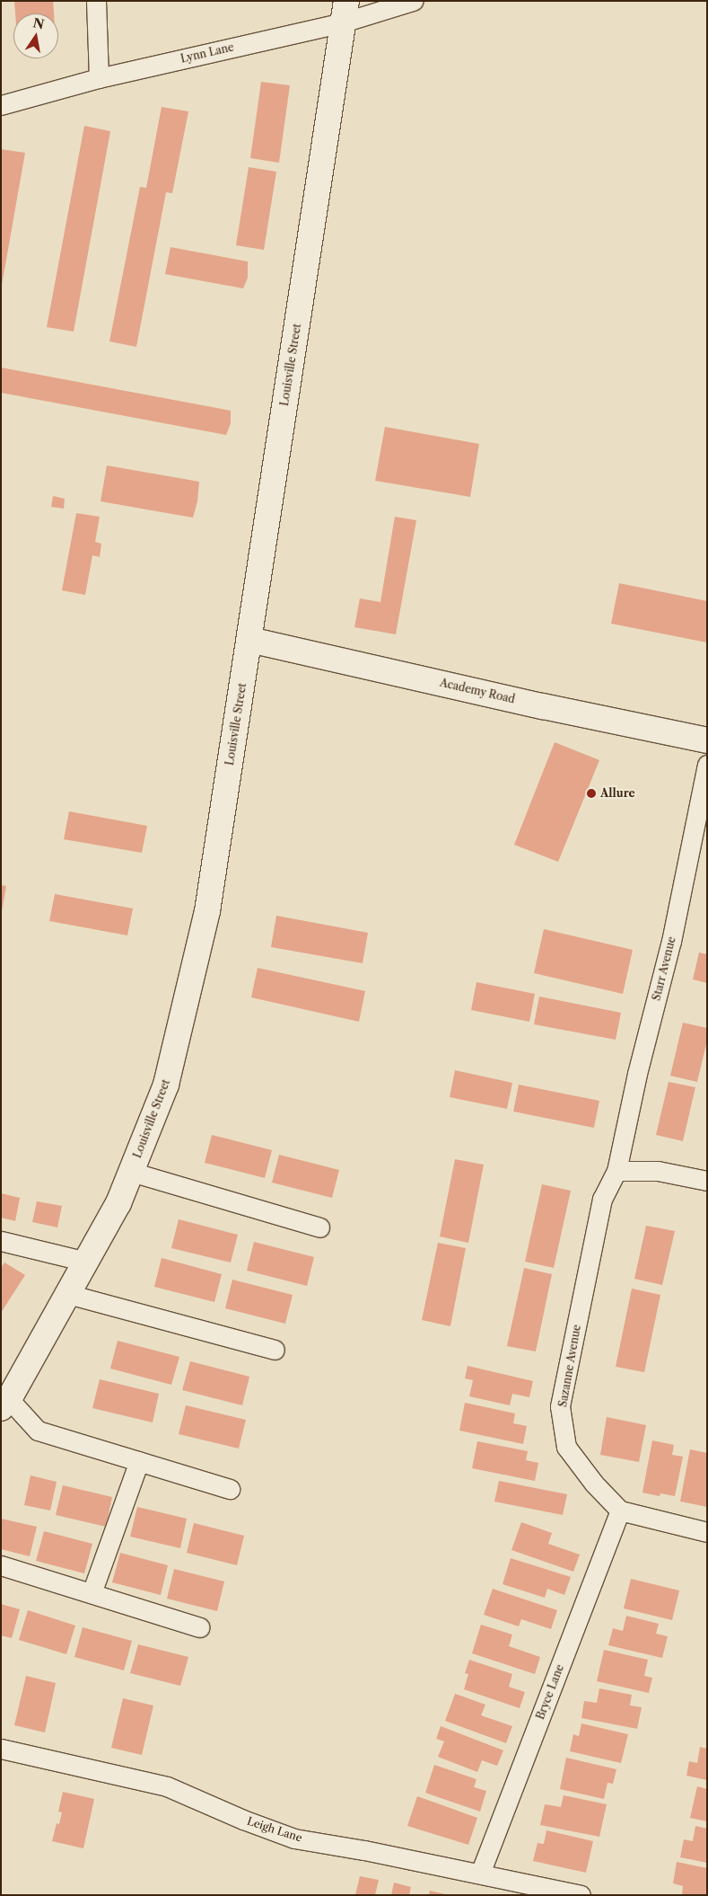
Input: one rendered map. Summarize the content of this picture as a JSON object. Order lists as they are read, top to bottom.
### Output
{
  "streets": {
    "main road": ["Louisville Street", "Academy Road"],
    "street": [
      "Lynn Lane",
      "Starr Avenue",
      "Sazanne Avenue",
      "Bryce Lane",
      "Leigh Lane"
    ]
  },
  "crossings": [
    ["Lynn Lane", "Louisville Street"],
    ["Louisville Street", "Academy Road"],
    ["Starr Avenue", "Sazanne Avenue"],
    ["Sazanne Avenue", "Bryce Lane"],
    ["Bryce Lane", "Leigh Lane"]
  ],
  "places": ["Allure"],
  "north": "top"
}
